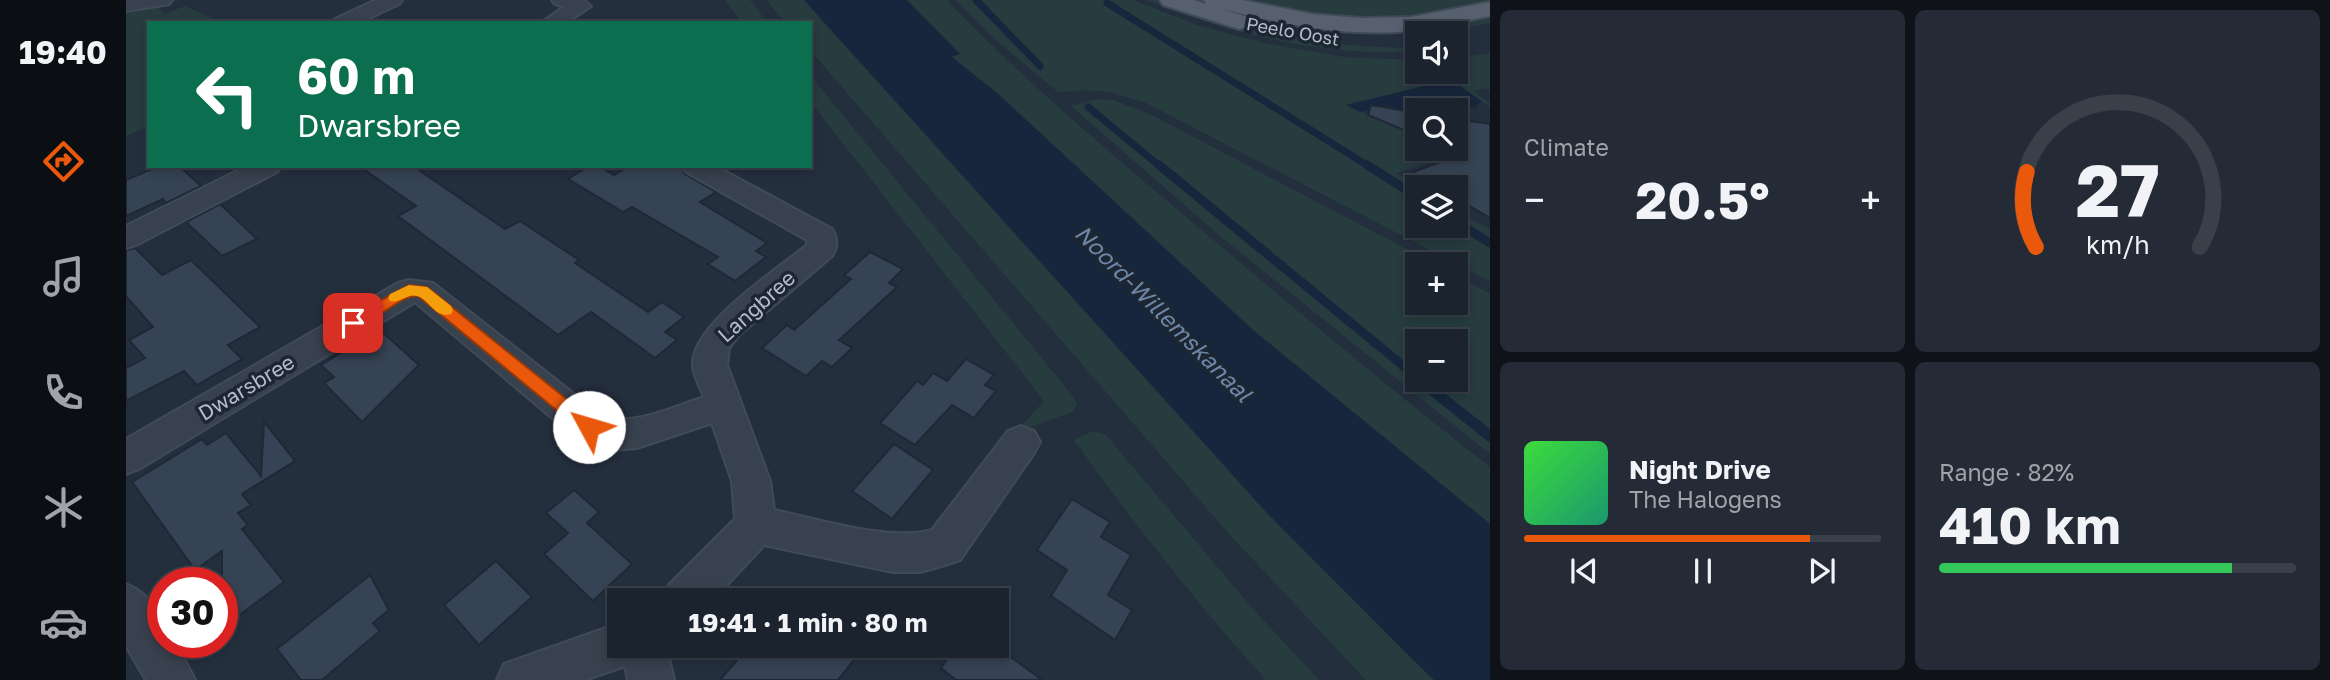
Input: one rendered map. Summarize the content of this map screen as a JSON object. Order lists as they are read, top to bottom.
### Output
{
  "streets": {
    "main road": ["Peelo Oost"],
    "street": ["Langbree", "Dwarsbree"]
  },
  "crossings": [
    ["Langbree", "Dwarsbree"]
  ],
  "water": ["Noord-Willemskanaal"],
  "page": {
    "tabs": "19:40",
    "tile": [
      "Climate",
      ["Range · 82%", "410 km"]
    ],
    "map_buttons": ["+", "−"],
    "turn": ["60 m", "Dwarsbree"],
    "heat": ["−", "20.5°", "+"],
    "song": ["Night Drive", "The Halogens"],
    "limit": "30",
    "trip": "19:41 · 1 min · 80 m",
    "gauge": ["27", "km/h"]
  }
}
